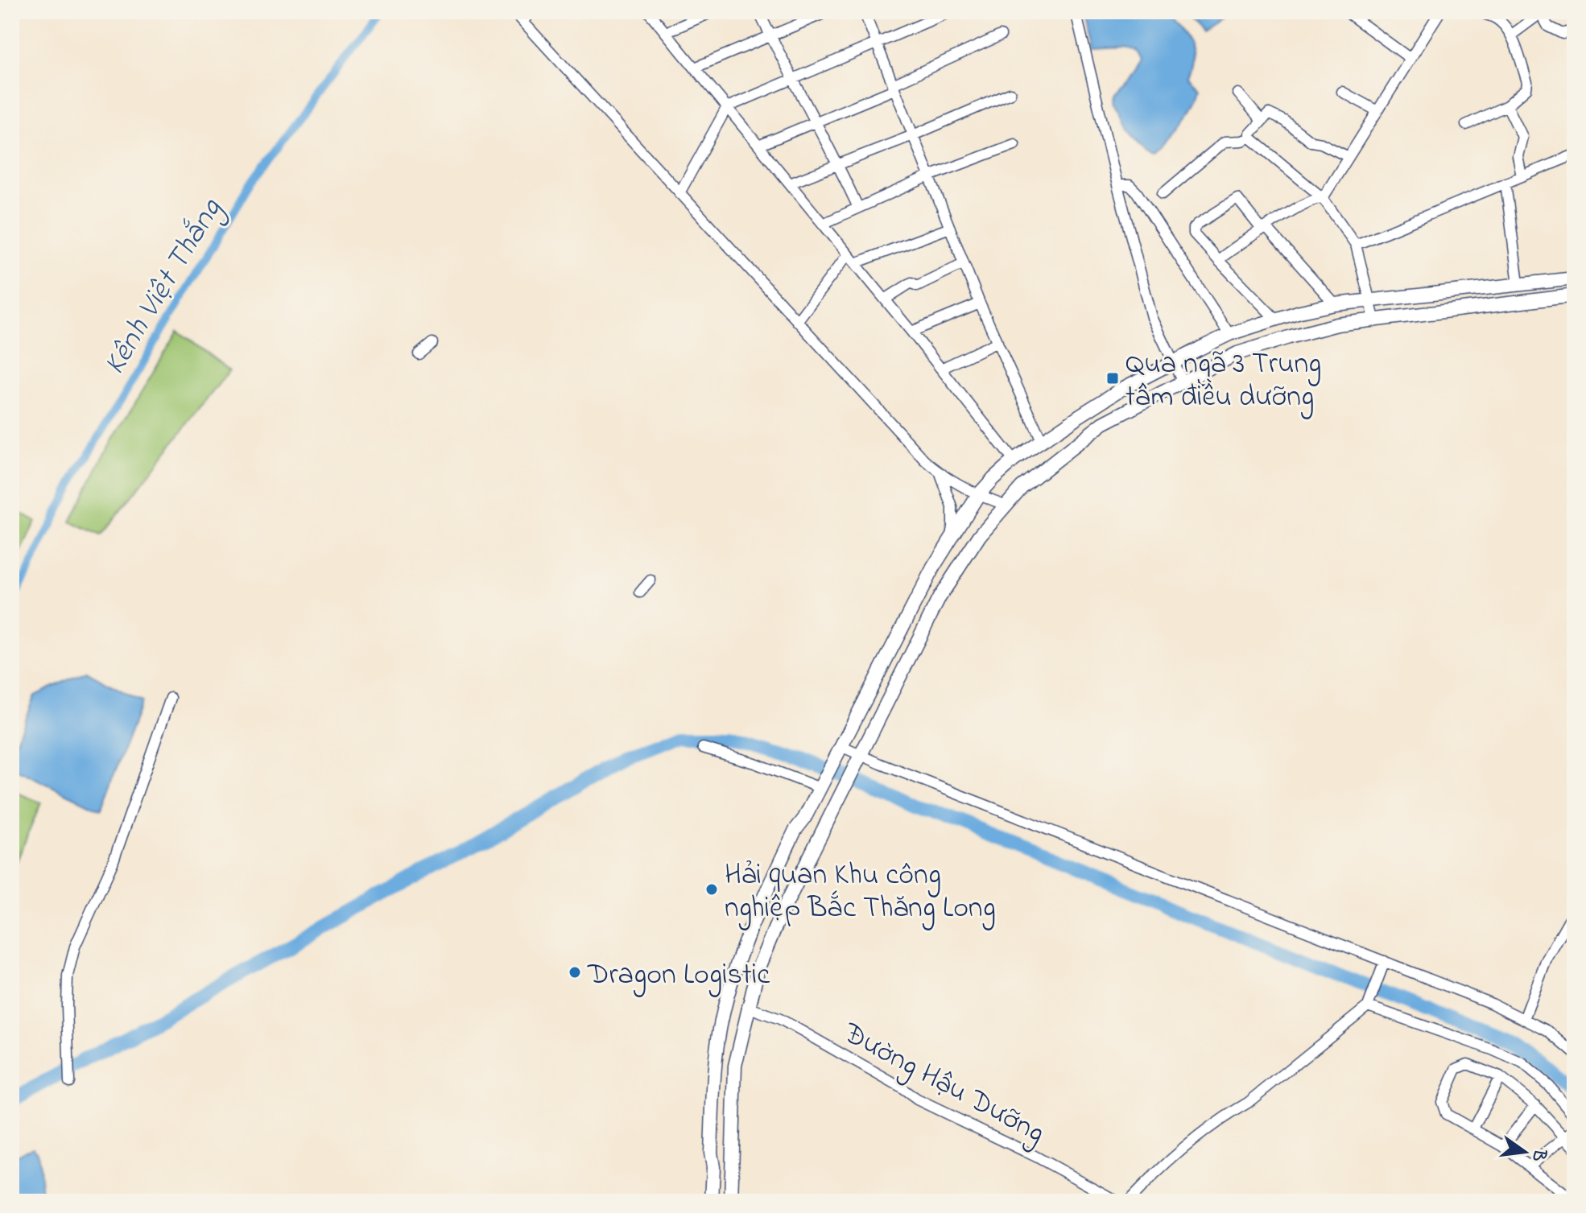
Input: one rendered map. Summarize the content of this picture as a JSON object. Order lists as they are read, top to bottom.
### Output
{
  "streets": {
    "street": ["Đường Hậu Dưỡng"]
  },
  "water": ["Kênh Việt Thắng"],
  "places": {
    "transit": ["Qua ngã 3 Trung tâm điều dưỡng"],
    "other": ["Hải quan Khu công nghiệp Bắc Thăng Long", "Dragon Logistic"]
  },
  "north": "right"
}
